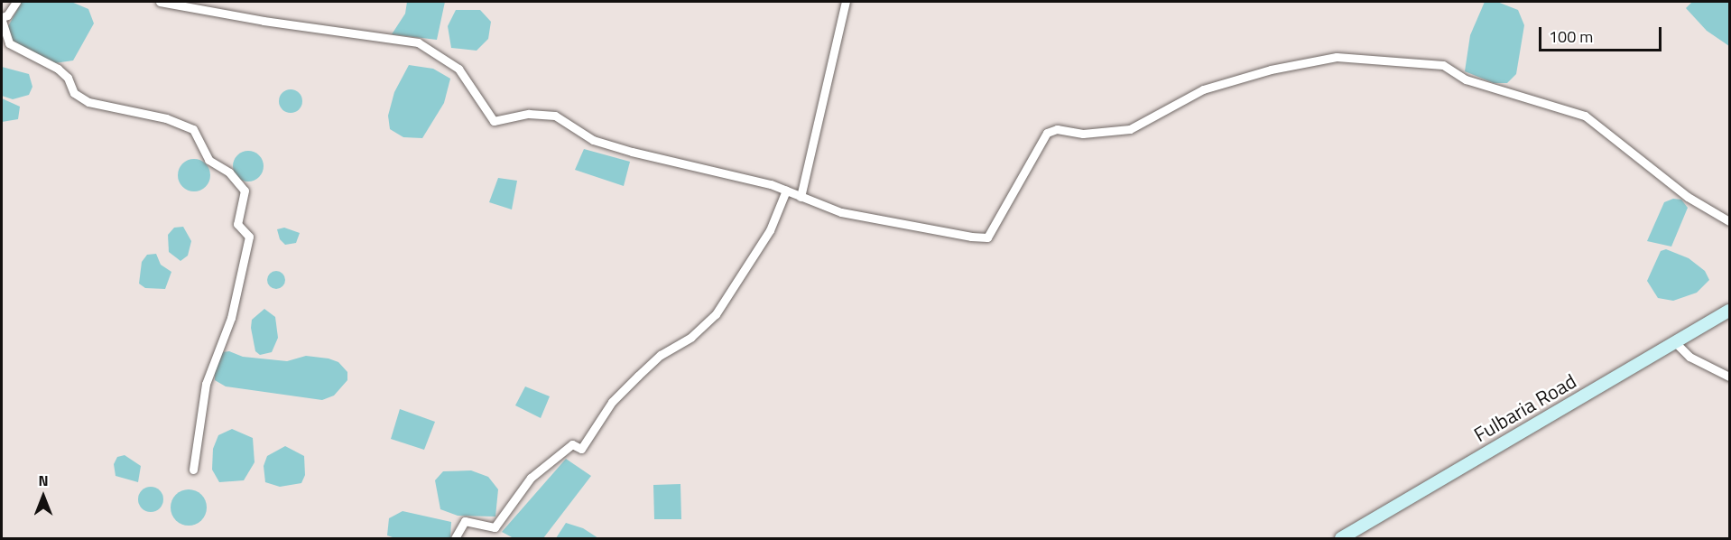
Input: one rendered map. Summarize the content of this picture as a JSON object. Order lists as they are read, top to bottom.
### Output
{
  "streets": {
    "main road": ["Fulbaria Road"]
  },
  "scale_bar": "100 m",
  "north": "top"
}
